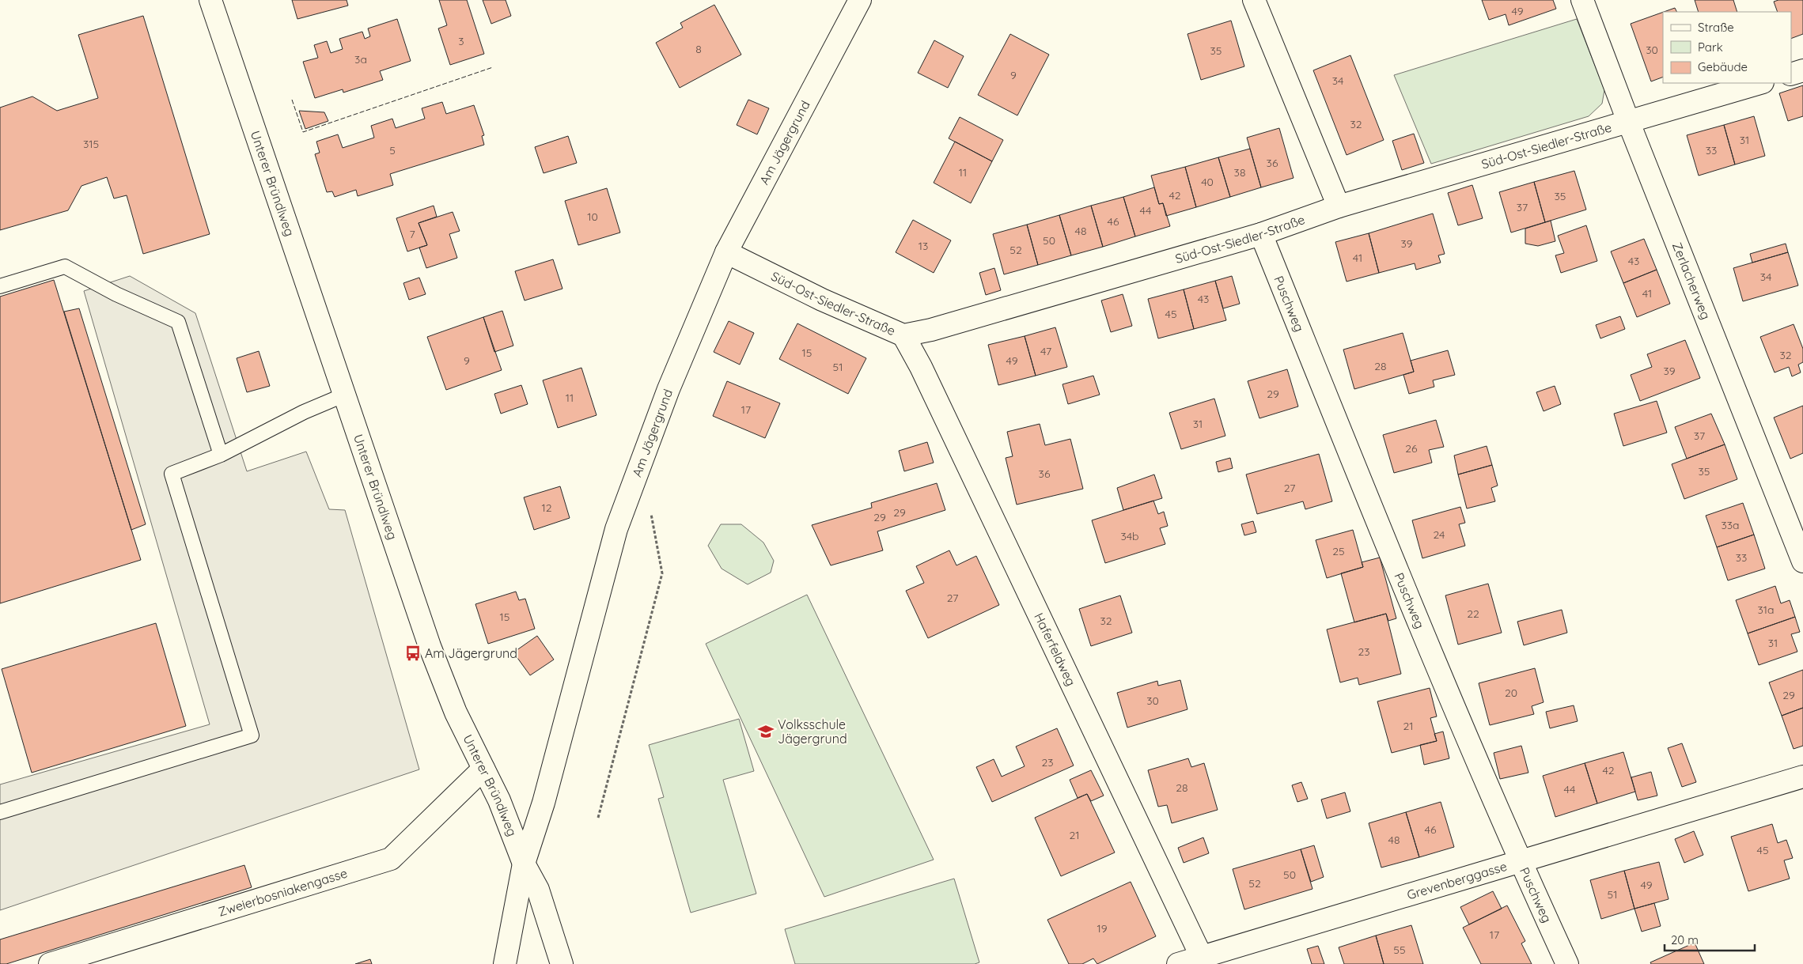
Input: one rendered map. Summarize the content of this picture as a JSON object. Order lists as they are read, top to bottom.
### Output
{
  "streets": {
    "street": [
      "Am Jägergrund",
      "Süd-Ost-Siedler-Straße",
      "Unterer Bründlweg",
      "Zerlacherweg",
      "Puschweg",
      "Haferfeldweg",
      "Grevenberggasse",
      "Zweierbosniakengasse"
    ]
  },
  "crossings": [
    ["Am Jägergrund", "Süd-Ost-Siedler-Straße"],
    ["Am Jägergrund", "Unterer Bründlweg"],
    ["Süd-Ost-Siedler-Straße", "Zerlacherweg"],
    ["Süd-Ost-Siedler-Straße", "Puschweg"],
    ["Süd-Ost-Siedler-Straße", "Haferfeldweg"],
    ["Unterer Bründlweg", "Zweierbosniakengasse"],
    ["Puschweg", "Grevenberggasse"],
    ["Haferfeldweg", "Grevenberggasse"]
  ],
  "places": {
    "bus stop": ["Am Jägergrund"],
    "school or university": ["Volksschule Jägergrund"]
  },
  "house_numbers": [
    "49",
    "3",
    "8",
    "30",
    "35",
    "3a",
    "9",
    "34",
    "32",
    "31",
    "315",
    "5",
    "33",
    "36",
    "11",
    "38",
    "40",
    "42",
    "35",
    "37",
    "44",
    "10",
    "46",
    "48",
    "7",
    "50",
    "39",
    "13",
    "52",
    "41",
    "43",
    "34",
    "41",
    "43",
    "45",
    "47",
    "15",
    "32",
    "9",
    "49",
    "28",
    "51",
    "39",
    "29",
    "11",
    "17",
    "31",
    "37",
    "26",
    "35",
    "36",
    "27",
    "12",
    "29",
    "29",
    "33a",
    "24",
    "34b",
    "25",
    "33",
    "27",
    "31a",
    "22",
    "15",
    "32",
    "31",
    "23",
    "20",
    "29",
    "30",
    "21",
    "23",
    "42",
    "28",
    "44",
    "46",
    "21",
    "48",
    "45",
    "50",
    "52",
    "49",
    "51",
    "19",
    "17",
    "55"
  ],
  "legend": ["Straße", "Park", "Gebäude"],
  "scale_bar": "20 m"
}
